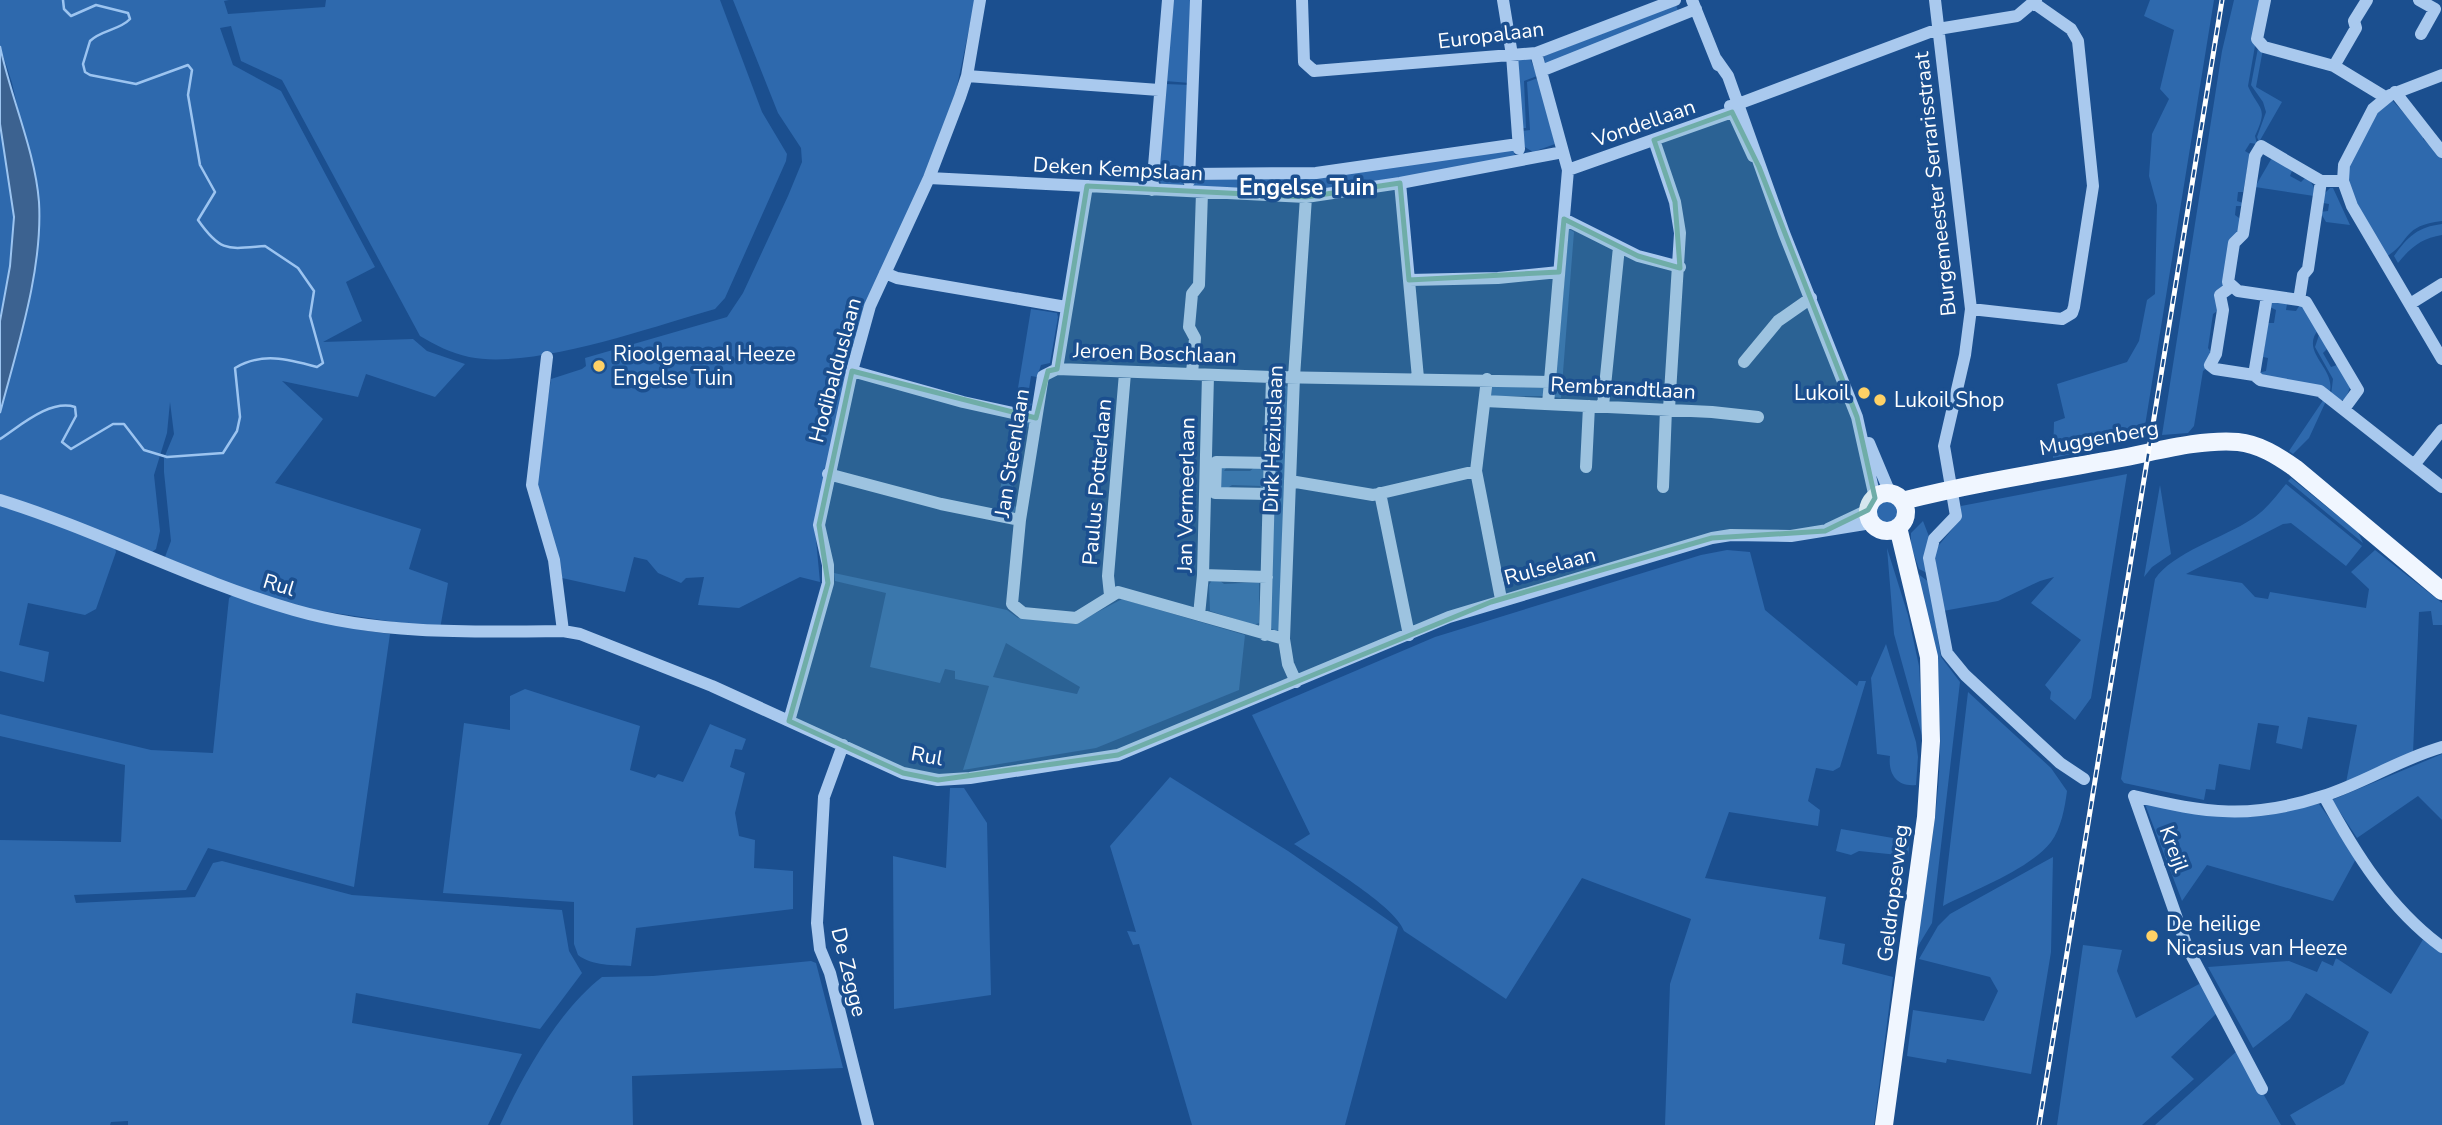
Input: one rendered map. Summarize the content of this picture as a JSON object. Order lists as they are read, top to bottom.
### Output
{
  "streets": {
    "main road": ["Muggenberg", "Geldropseweg"],
    "street": [
      "Europalaan",
      "Vondellaan",
      "Deken Kempslaan",
      "Burgemeester Serrarisstraat",
      "Jeroen Boschlaan",
      "Hodibalduslaan",
      "Rembrandtlaan",
      "Dirk Heziuslaan",
      "Jan Steenlaan",
      "Paulus Potterlaan",
      "Jan Vermeerlaan",
      "Rulselaan",
      "Rul",
      "Kreijl",
      "De Zegge"
    ]
  },
  "crossings": [
    ["Europalaan", "Geldropseweg"],
    ["Vondellaan", "Burgemeester Serrarisstraat"],
    ["Vondellaan", "Geldropseweg"],
    ["Deken Kempslaan", "Hodibalduslaan"],
    ["Deken Kempslaan", "Dirk Heziuslaan"],
    ["Deken Kempslaan", "Jan Steenlaan"],
    ["Burgemeester Serrarisstraat", "Muggenberg"],
    ["Jeroen Boschlaan", "Rembrandtlaan"],
    ["Jeroen Boschlaan", "Dirk Heziuslaan"],
    ["Jeroen Boschlaan", "Jan Steenlaan"],
    ["Jeroen Boschlaan", "Paulus Potterlaan"],
    ["Jeroen Boschlaan", "Jan Vermeerlaan"],
    ["Hodibalduslaan", "Rul"],
    ["Rembrandtlaan", "Dirk Heziuslaan"],
    ["Muggenberg", "Rulselaan"],
    ["Muggenberg", "Geldropseweg"],
    ["Dirk Heziuslaan", "Rulselaan"],
    ["Dirk Heziuslaan", "Rul"],
    ["Jan Steenlaan", "Paulus Potterlaan"],
    ["Rulselaan", "Rul"],
    ["Rulselaan", "Geldropseweg"],
    ["Rul", "De Zegge"]
  ],
  "districts": ["Engelse Tuin"],
  "places": [
    "Rioolgemaal Heeze Engelse Tuin",
    "Lukoil",
    "Lukoil Shop",
    "De heilige Nicasius van Heeze"
  ]
}
